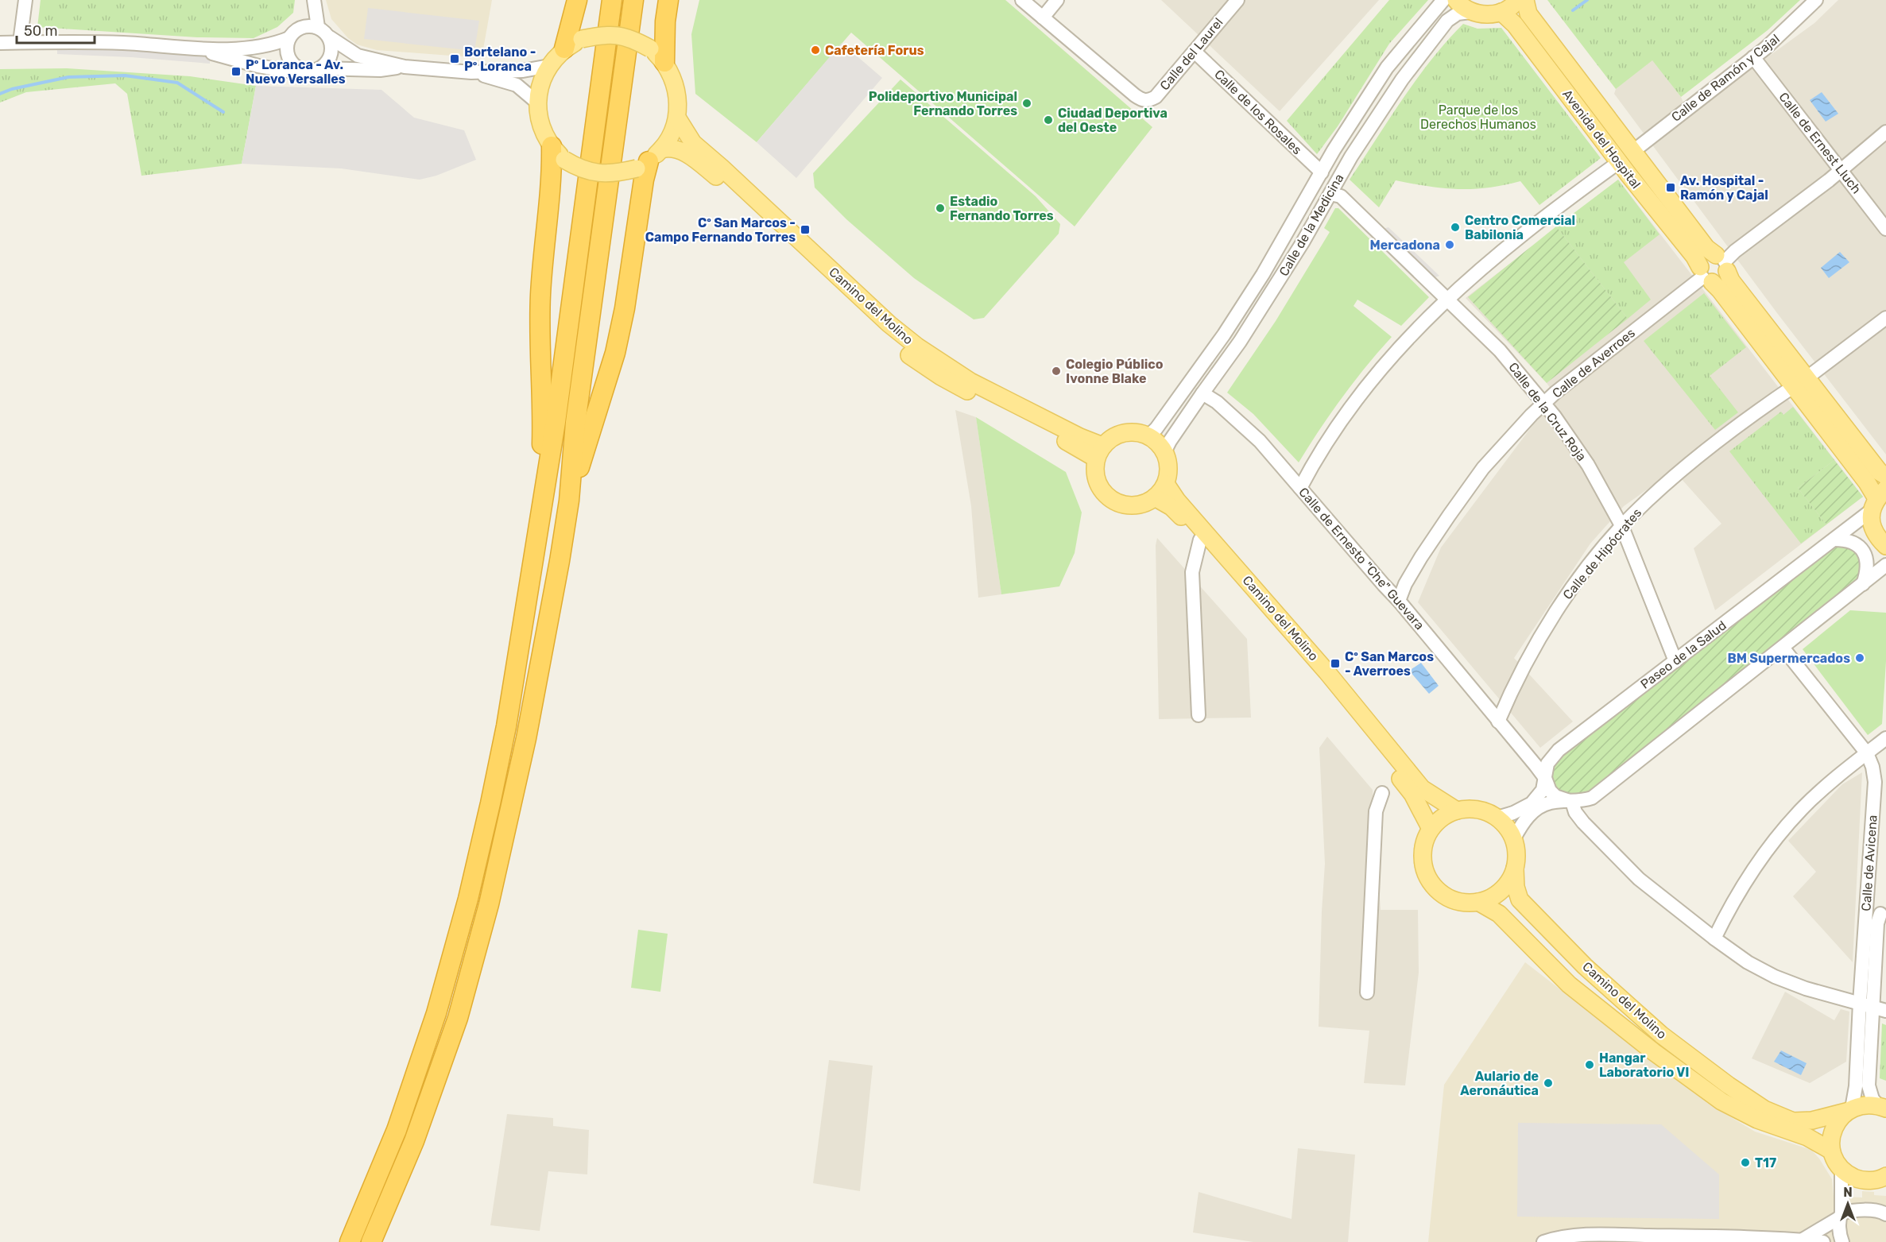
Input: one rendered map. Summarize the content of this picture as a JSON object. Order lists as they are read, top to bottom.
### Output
{
  "streets": {
    "main road": ["Avenida del Hospital", "Camino del Molino"],
    "street": [
      "Calle del Laurel",
      "Calle de Ramón y Cajal",
      "Calle de los Rosales",
      "Calle de Ernest Lluch",
      "Calle de la Medicina",
      "Calle de Averroes",
      "Calle de la Cruz Roja",
      "Calle de Hipócrates",
      "Calle de Ernesto \"Che\" Guevara",
      "Paseo de la Salud",
      "Calle de Avicena"
    ]
  },
  "crossings": [
    ["Calle del Laurel", "Calle de los Rosales"],
    ["Calle de Ramón y Cajal", "Avenida del Hospital"],
    ["Calle de Ramón y Cajal", "Calle de Ernest Lluch"],
    ["Avenida del Hospital", "Calle de Averroes"],
    ["Avenida del Hospital", "Calle de Hipócrates"],
    ["Avenida del Hospital", "Paseo de la Salud"],
    ["Calle de la Medicina", "Camino del Molino"],
    ["Calle de la Medicina", "Calle de la Cruz Roja"],
    ["Calle de la Medicina", "Calle de Ernesto \"Che\" Guevara"],
    ["Camino del Molino", "Paseo de la Salud"],
    ["Camino del Molino", "Calle de Avicena"],
    ["Calle de Averroes", "Calle de la Cruz Roja"],
    ["Calle de Averroes", "Calle de Ernesto \"Che\" Guevara"],
    ["Calle de la Cruz Roja", "Calle de Hipócrates"],
    ["Calle de la Cruz Roja", "Paseo de la Salud"],
    ["Calle de Hipócrates", "Calle de Ernesto \"Che\" Guevara"],
    ["Calle de Ernesto \"Che\" Guevara", "Paseo de la Salud"]
  ],
  "parks": ["Parque de los Derechos Humanos"],
  "places": {
    "other": [
      "Cafetería Forus",
      "Polideportivo Municipal Fernando Torres",
      "Ciudad Deportiva del Oeste",
      "Estadio Fernando Torres",
      "Centro Comercial Babilonia",
      "Mercadona",
      "Colegio Público Ivonne Blake",
      "BM Supermercados",
      "Hangar Laboratorio VI",
      "Aulario de Aeronáutica",
      "T17"
    ],
    "transit": [
      "Bortelano - Pº Loranca",
      "Pº Loranca - Av. Nuevo Versalles",
      "Av. Hospital - Ramón y Cajal",
      "Cº San Marcos - Campo Fernando Torres",
      "Cº San Marcos - Averroes"
    ]
  },
  "scale_bar": "50 m",
  "north": "top"
}
